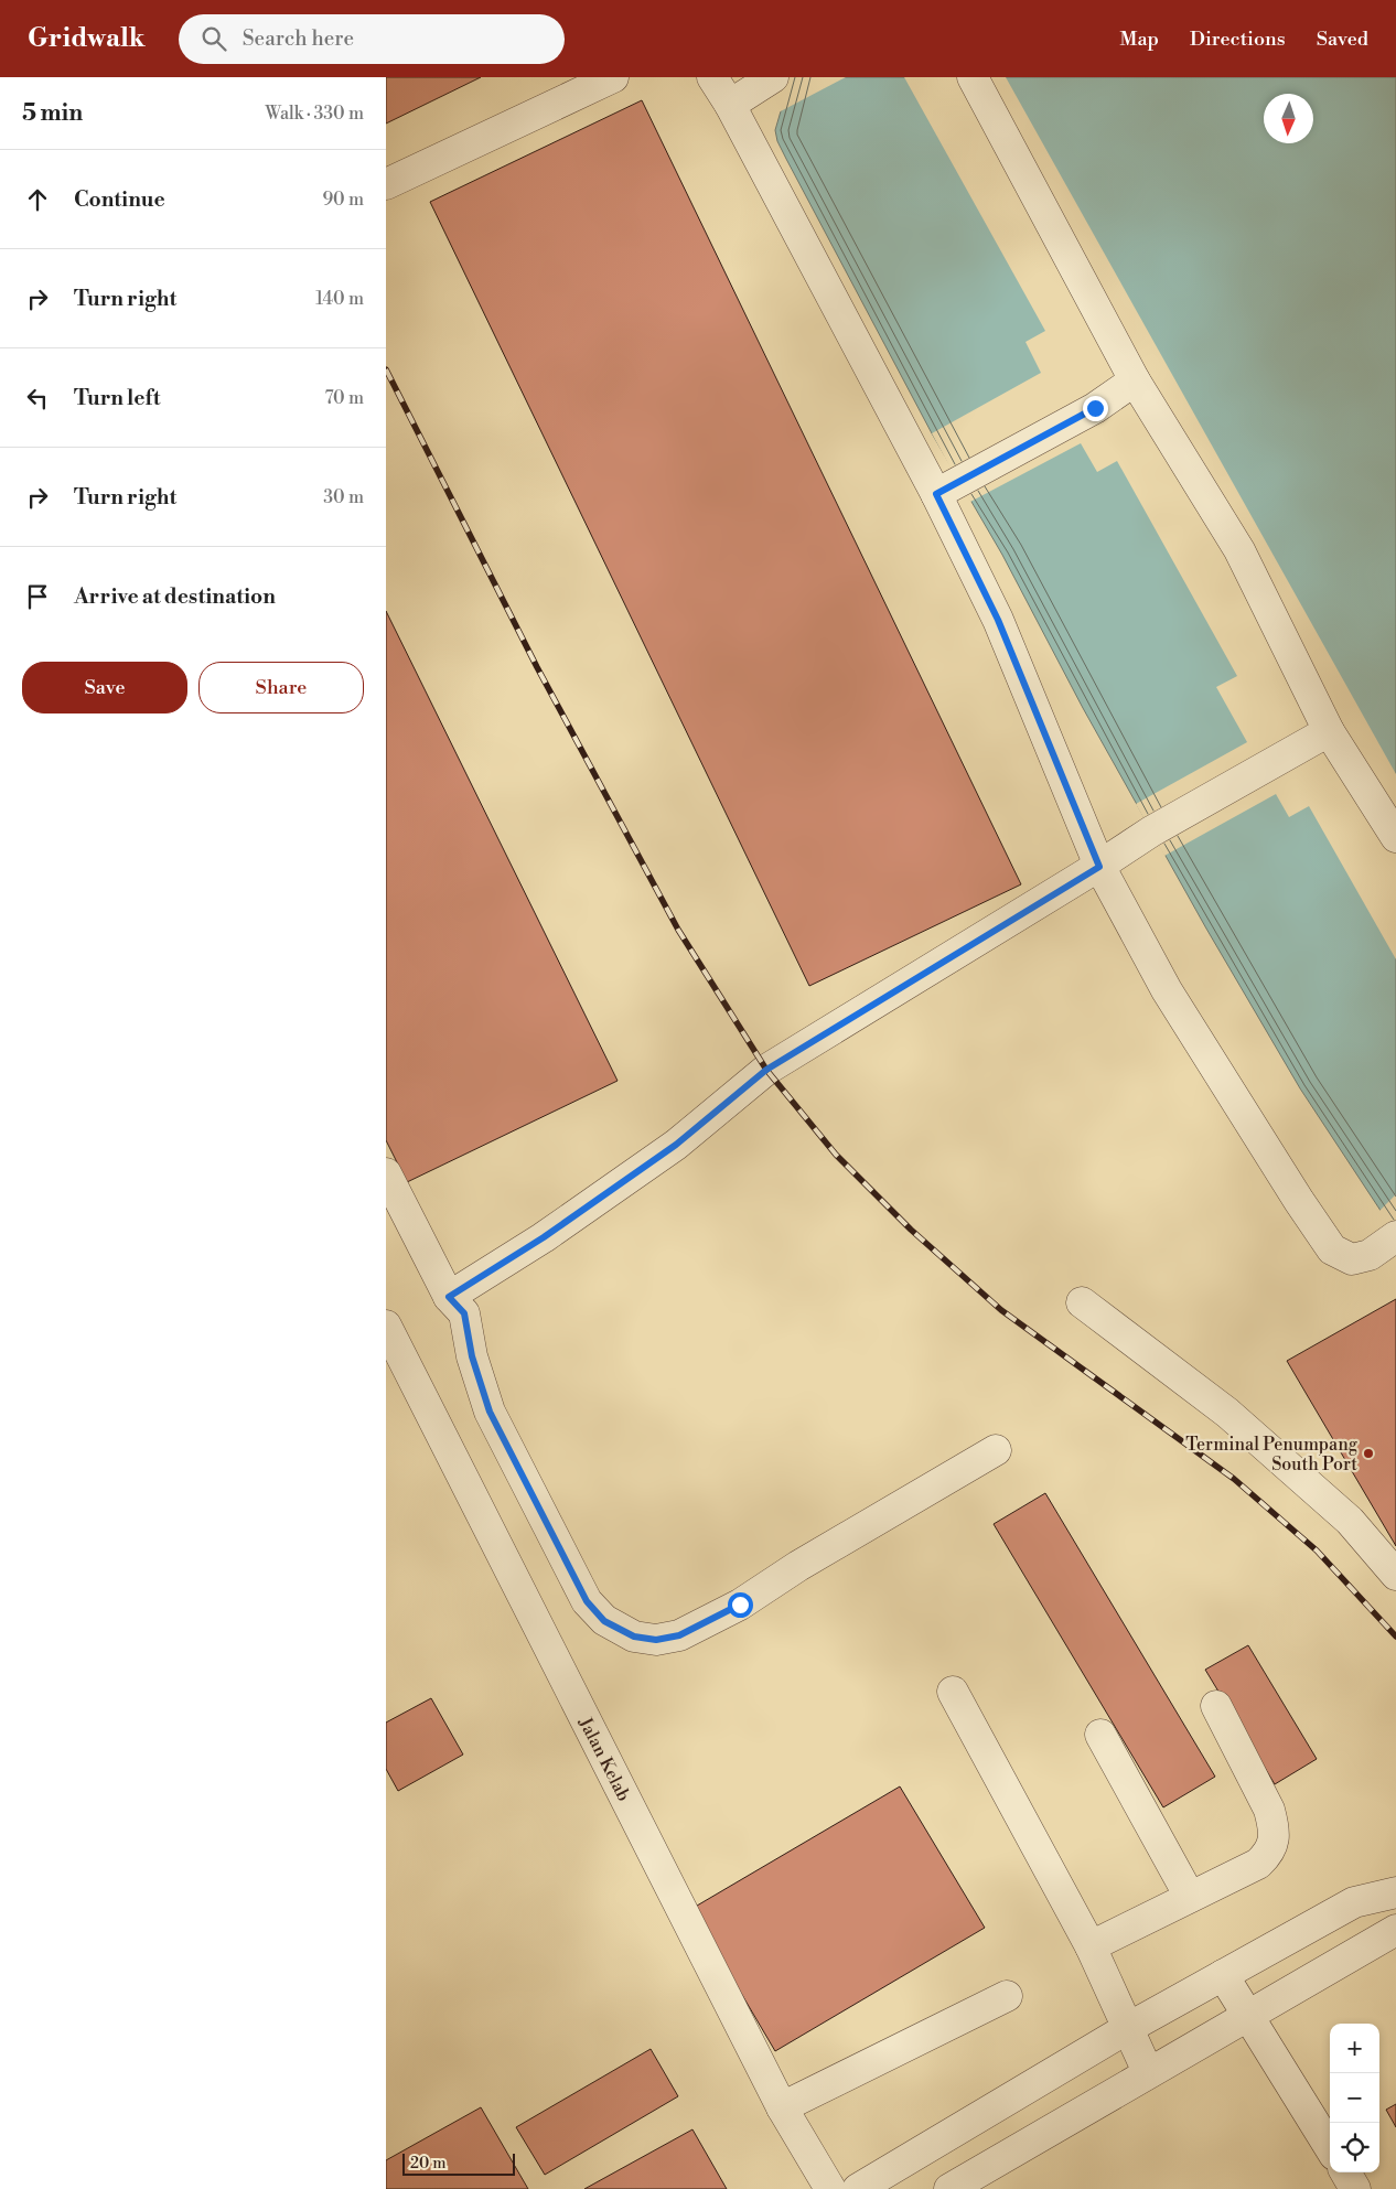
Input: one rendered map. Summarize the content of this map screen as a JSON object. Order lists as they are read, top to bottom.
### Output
{
  "streets": {
    "street": ["Jalan Kelab"]
  },
  "places": ["Terminal Penumpang South Port"],
  "scale_bar": "20 m",
  "north": "bottom",
  "page": {
    "header": "Gridwalk",
    "search": "Search here",
    "nav": ["Map", "Directions", "Saved"],
    "heading": ["5 min", "Walk · 330 m"],
    "list": [
      ["Continue", "90 m"],
      ["Turn right", "140 m"],
      ["Turn left", "70 m"],
      ["Turn right", "30 m"],
      "Arrive at destination"
    ],
    "buttons": ["Save", "Share"],
    "map_buttons": ["+", "−"],
    "scale": "20 m"
  }
}
